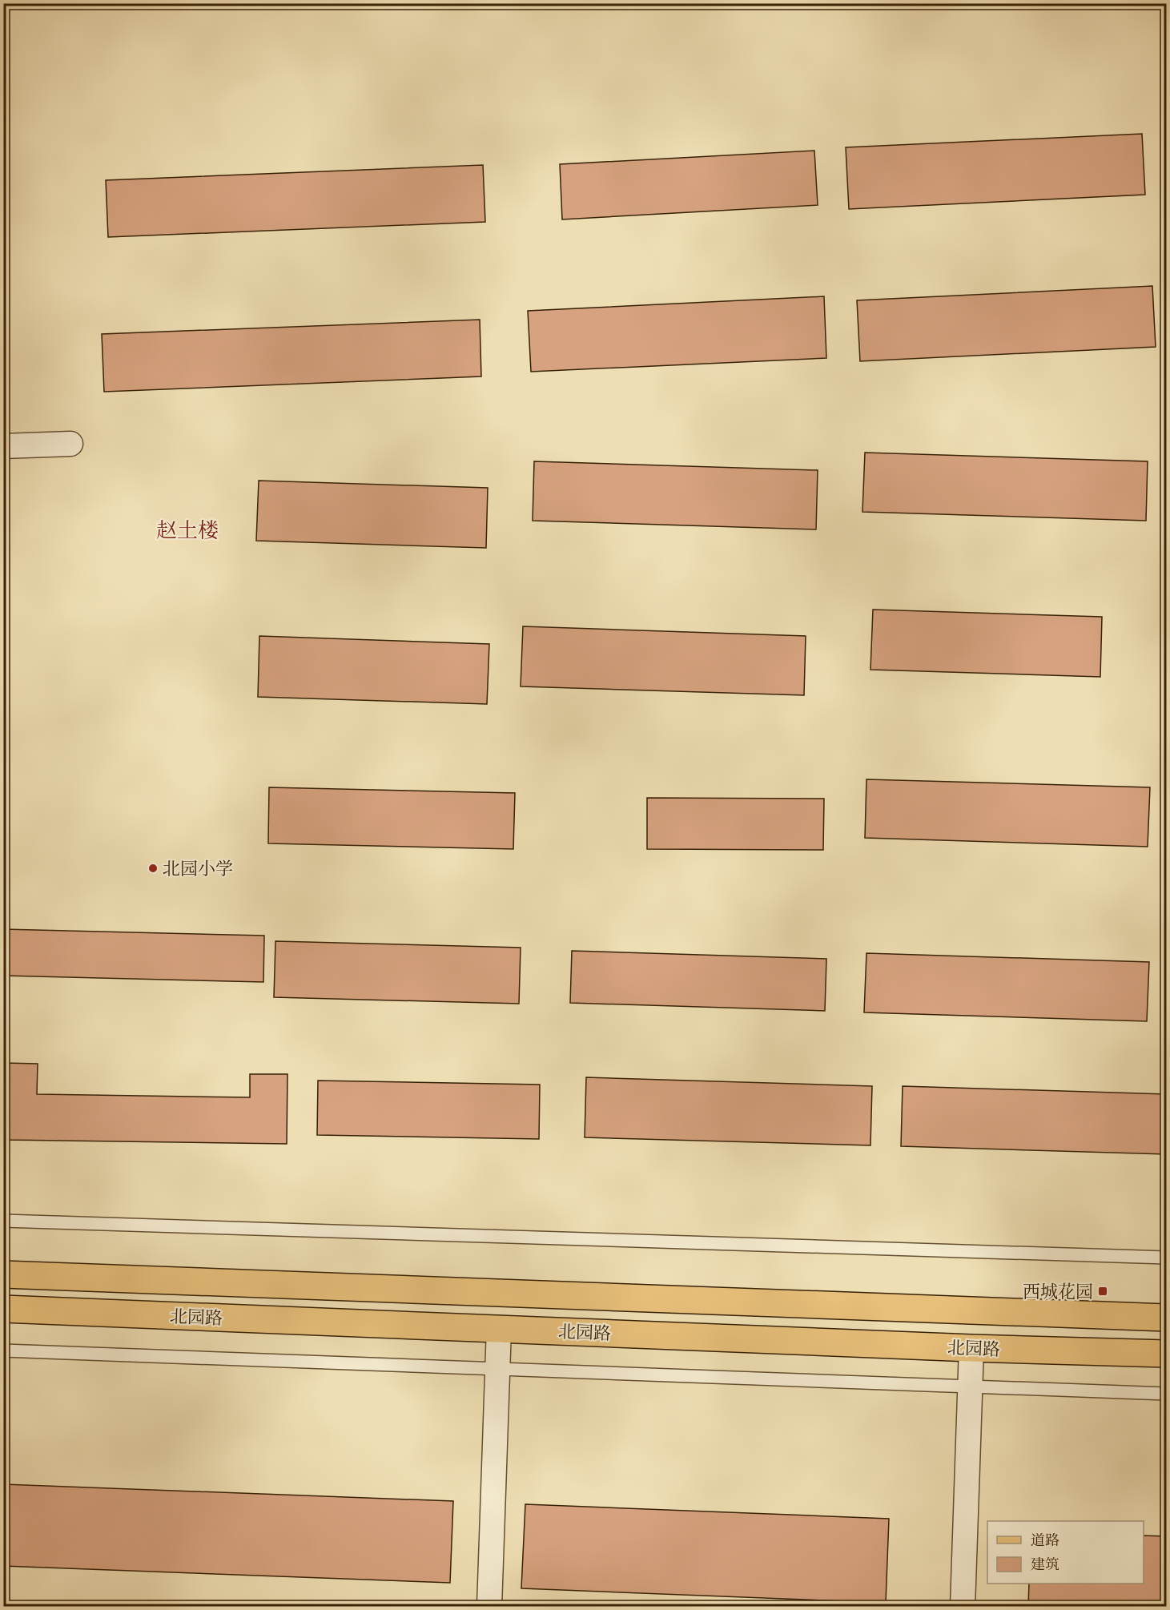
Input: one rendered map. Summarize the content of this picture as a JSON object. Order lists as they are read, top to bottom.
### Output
{
  "streets": {
    "main road": ["北园路"]
  },
  "districts": ["赵土楼"],
  "places": {
    "other": ["北园小学"],
    "transit": ["西城花园"]
  },
  "legend": ["道路", "建筑"]
}
